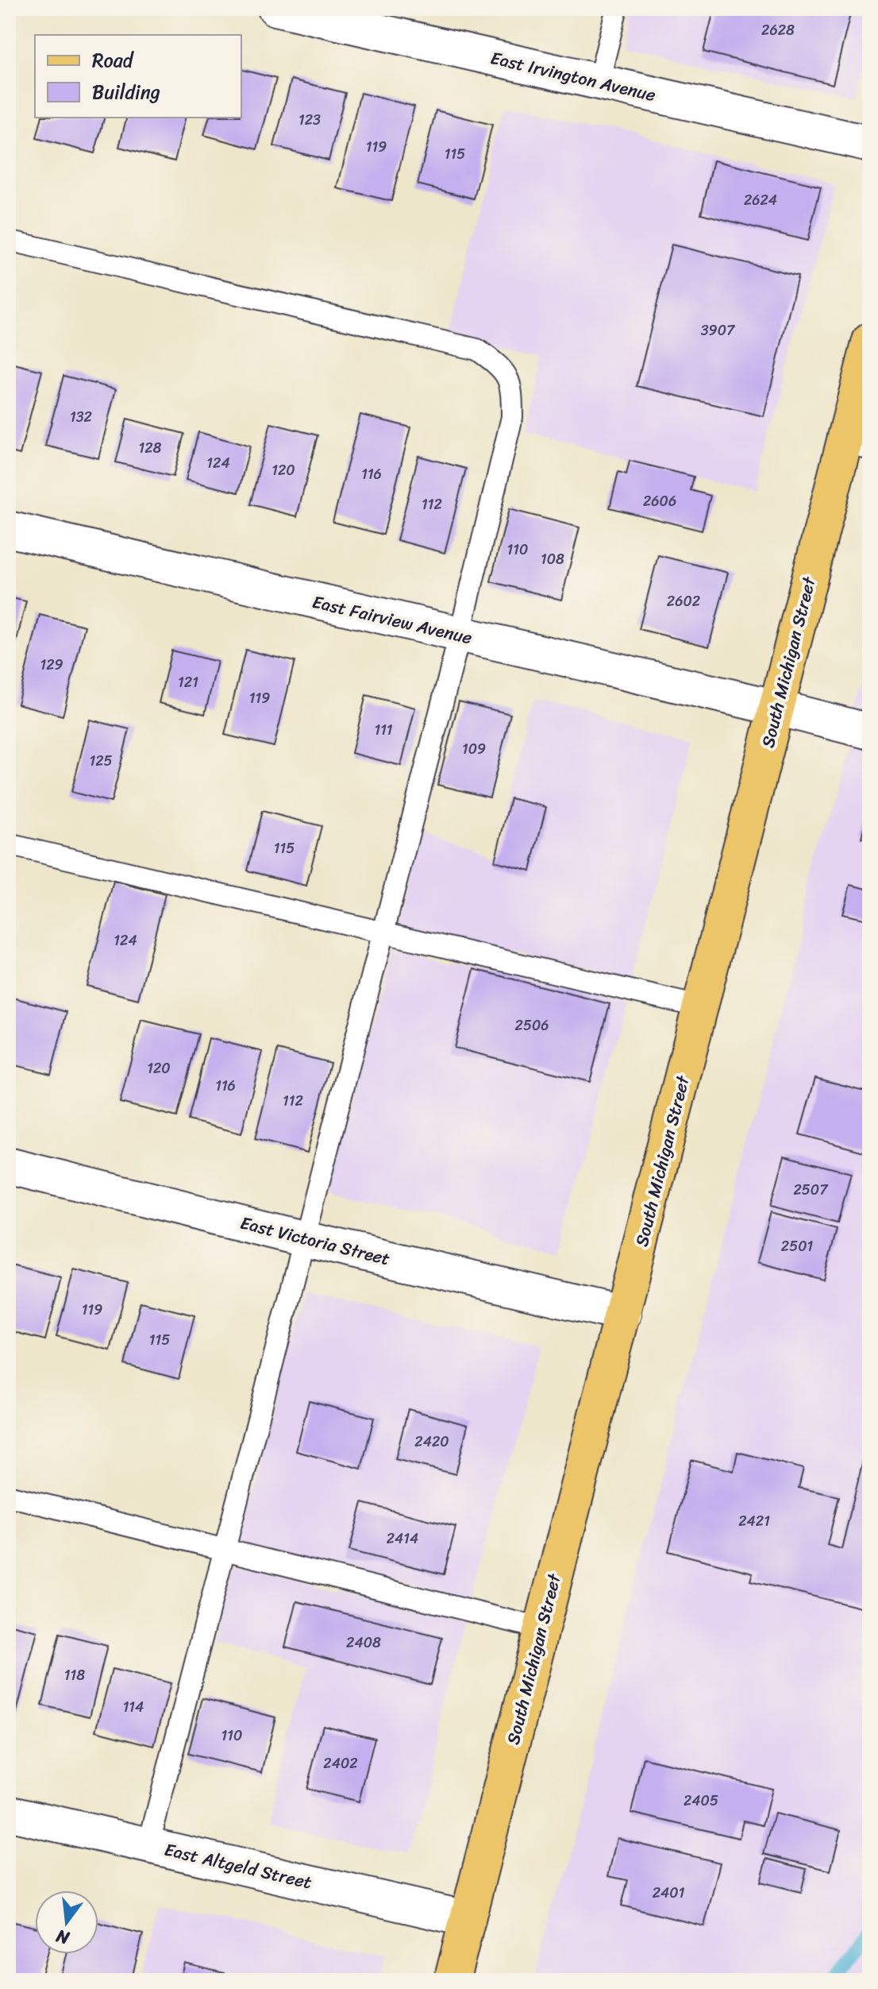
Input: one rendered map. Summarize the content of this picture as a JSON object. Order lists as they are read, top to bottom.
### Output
{
  "streets": {
    "main road": ["South Michigan Street"],
    "street": [
      "East Irvington Avenue",
      "East Fairview Avenue",
      "East Victoria Street",
      "East Altgeld Street"
    ]
  },
  "crossings": [
    ["East Fairview Avenue", "South Michigan Street"],
    ["South Michigan Street", "East Victoria Street"],
    ["South Michigan Street", "East Altgeld Street"]
  ],
  "house_numbers": [
    "2628",
    "123",
    "119",
    "115",
    "2624",
    "3907",
    "132",
    "128",
    "124",
    "120",
    "116",
    "2606",
    "112",
    "110",
    "108",
    "2602",
    "129",
    "121",
    "119",
    "111",
    "109",
    "125",
    "115",
    "124",
    "2506",
    "120",
    "116",
    "112",
    "2507",
    "2501",
    "119",
    "115",
    "2420",
    "2421",
    "2414",
    "2408",
    "118",
    "114",
    "110",
    "2402",
    "2405",
    "2401"
  ],
  "legend": ["Road", "Building"],
  "north": "bottom"
}
